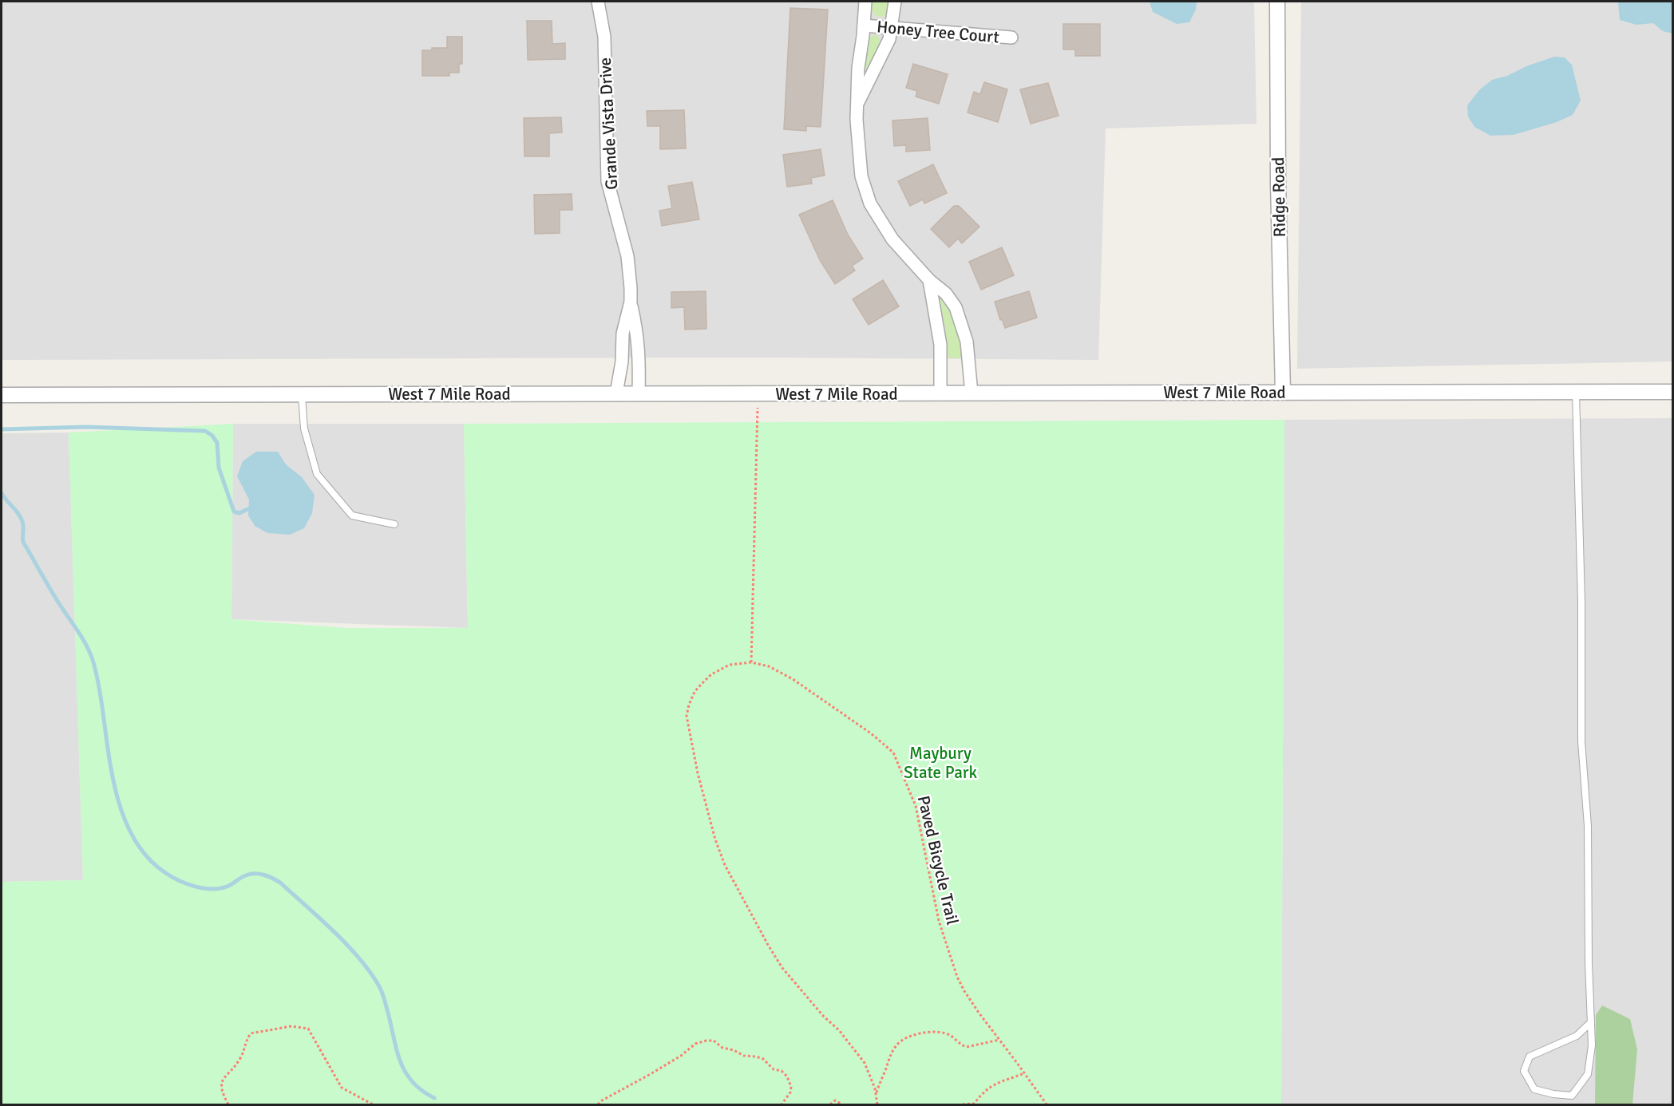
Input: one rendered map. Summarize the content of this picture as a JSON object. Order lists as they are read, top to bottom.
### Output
{
  "streets": {
    "street": [
      "Honey Tree Court",
      "Grande Vista Drive",
      "Ridge Road",
      "West 7 Mile Road"
    ],
    "path": ["Paved Bicycle Trail"]
  },
  "crossings": [
    ["Grande Vista Drive", "West 7 Mile Road"],
    ["Ridge Road", "West 7 Mile Road"]
  ],
  "parks": ["Maybury State Park"]
}
